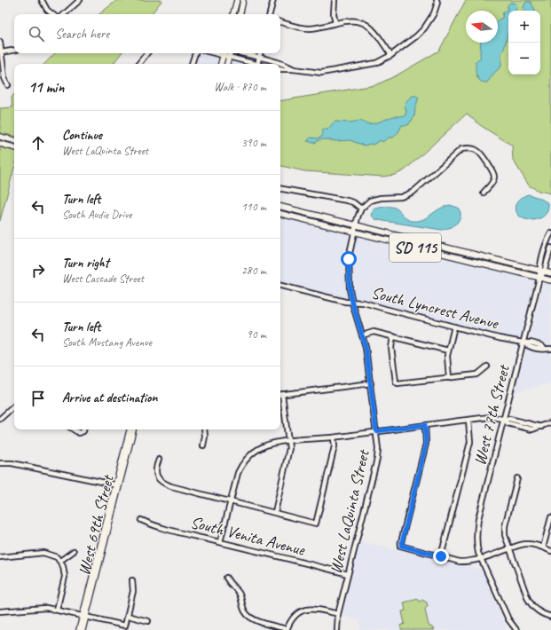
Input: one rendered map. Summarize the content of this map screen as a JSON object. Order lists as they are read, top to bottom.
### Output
{
  "streets": {
    "main road": ["SD 115", "West 69th Street"],
    "street": [
      "South Lyncrest Avenue",
      "West 77th Street",
      "West LaQuinta Street",
      "South Venita Avenue"
    ]
  },
  "crossings": [
    ["SD 115", "West 77th Street"],
    ["SD 115", "West LaQuinta Street"],
    ["South Lyncrest Avenue", "West 77th Street"],
    ["South Lyncrest Avenue", "West LaQuinta Street"],
    ["West LaQuinta Street", "South Venita Avenue"]
  ],
  "north": "left",
  "page": {
    "map_buttons": ["+", "−"],
    "search": "Search here",
    "heading": ["11 min", "Walk · 870 m"],
    "list": [
      ["Continue", "West LaQuinta Street", "390 m"],
      ["Turn left", "South Audie Drive", "110 m"],
      ["Turn right", "West Cascade Street", "280 m"],
      ["Turn left", "South Mustang Avenue", "90 m"],
      "Arrive at destination"
    ]
  }
}
